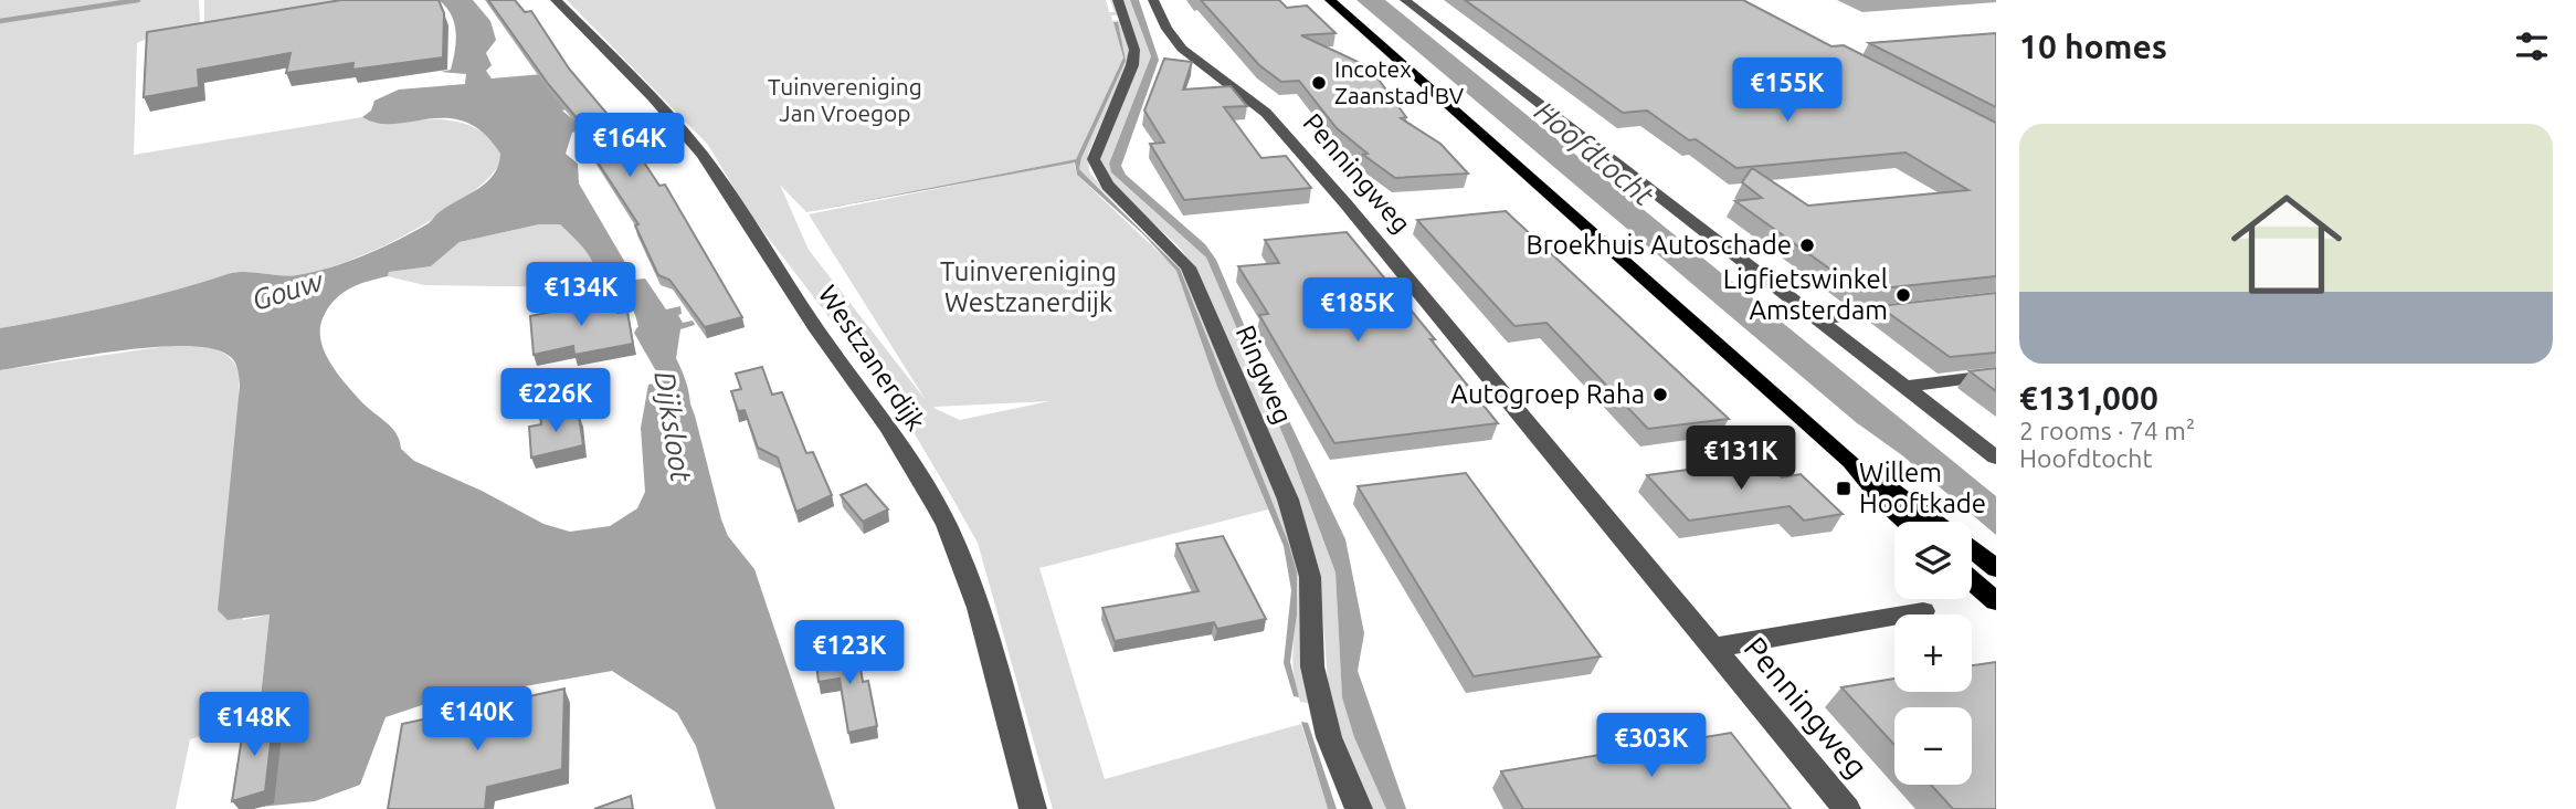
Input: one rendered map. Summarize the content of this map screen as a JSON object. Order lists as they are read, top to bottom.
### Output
{
  "streets": {
    "street": ["Penningweg", "Westzanerdijk", "Ringweg"]
  },
  "water": ["Hoofdtocht", "Gouw", "Dijksloot"],
  "parks": ["Tuinvereniging Jan Vroegop", "Tuinvereniging Westzanerdijk"],
  "places": {
    "other": [
      "Incotex Zaanstad BV",
      "Broekhuis Autoschade",
      "Ligfietswinkel Amsterdam",
      "Autogroep Raha"
    ],
    "transit": ["Willem Hooftkade"]
  },
  "page": {
    "heading": "10 homes",
    "price": [
      "€155K",
      "€164K",
      "€134K",
      "€185K",
      "€226K",
      "€131K",
      "€123K",
      "€140K",
      "€148K",
      "€303K"
    ],
    "list": [
      {
        "name": "€131,000",
        "note": "2 rooms · 74 m² · Hoofdtocht"
      }
    ],
    "map_buttons": ["+", "−"]
  }
}
